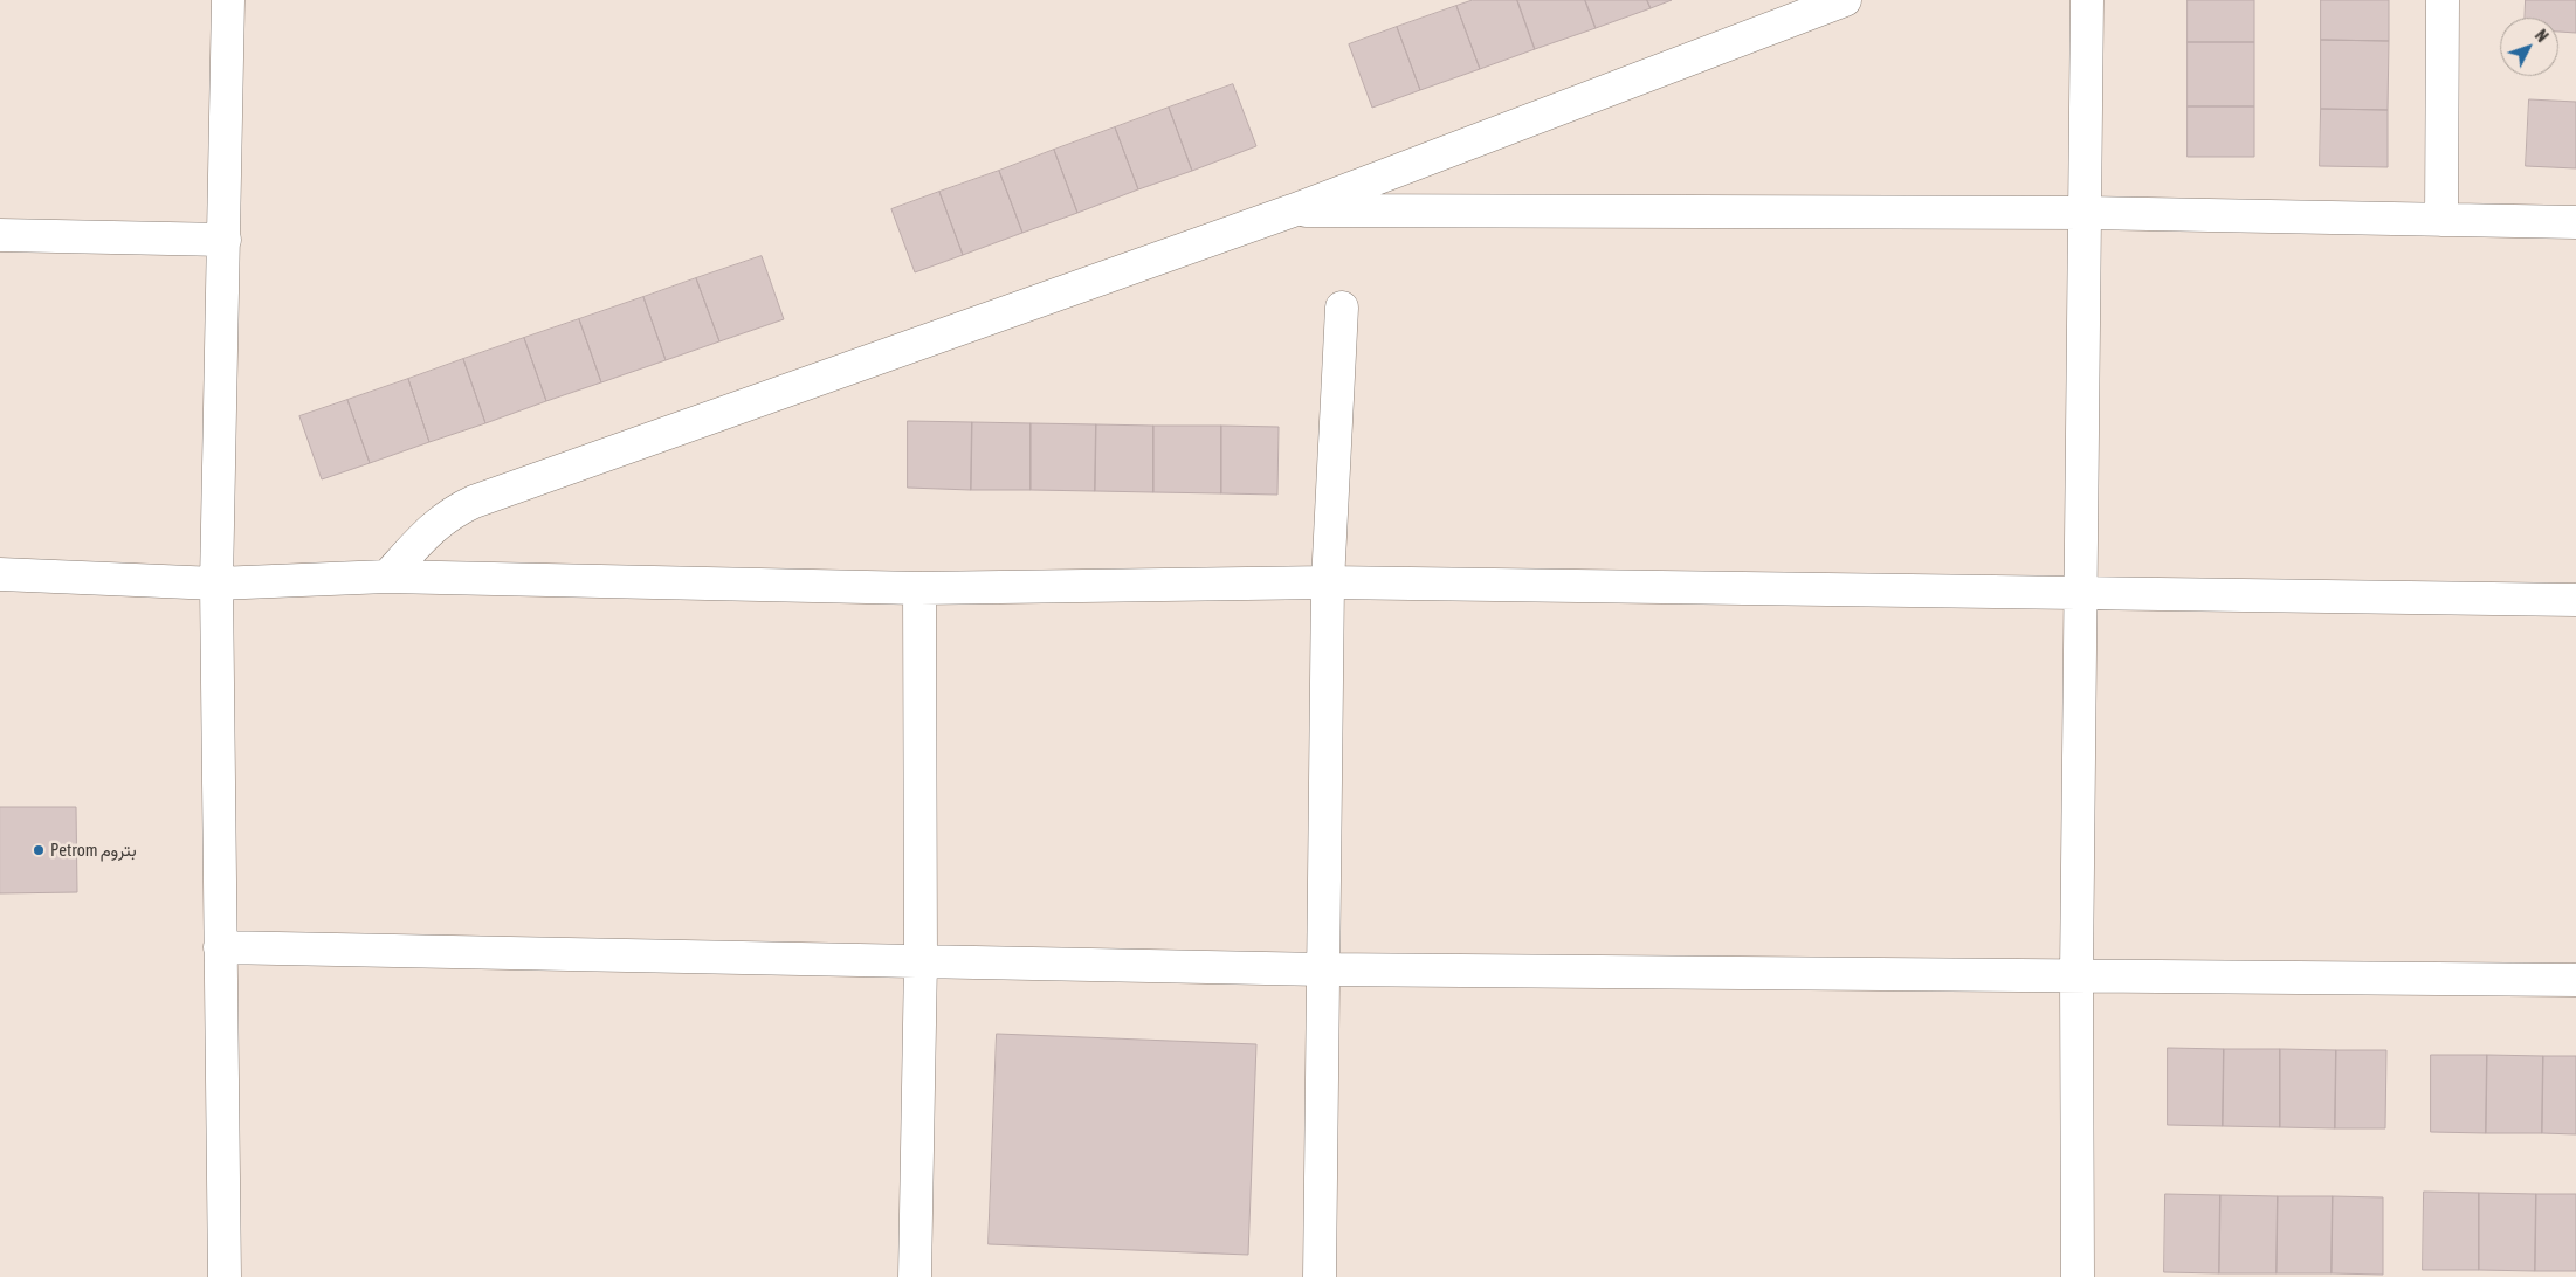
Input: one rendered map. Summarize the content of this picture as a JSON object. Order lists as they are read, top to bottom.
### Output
{
  "places": ["Petrom بتروم"],
  "north": "top right"
}
